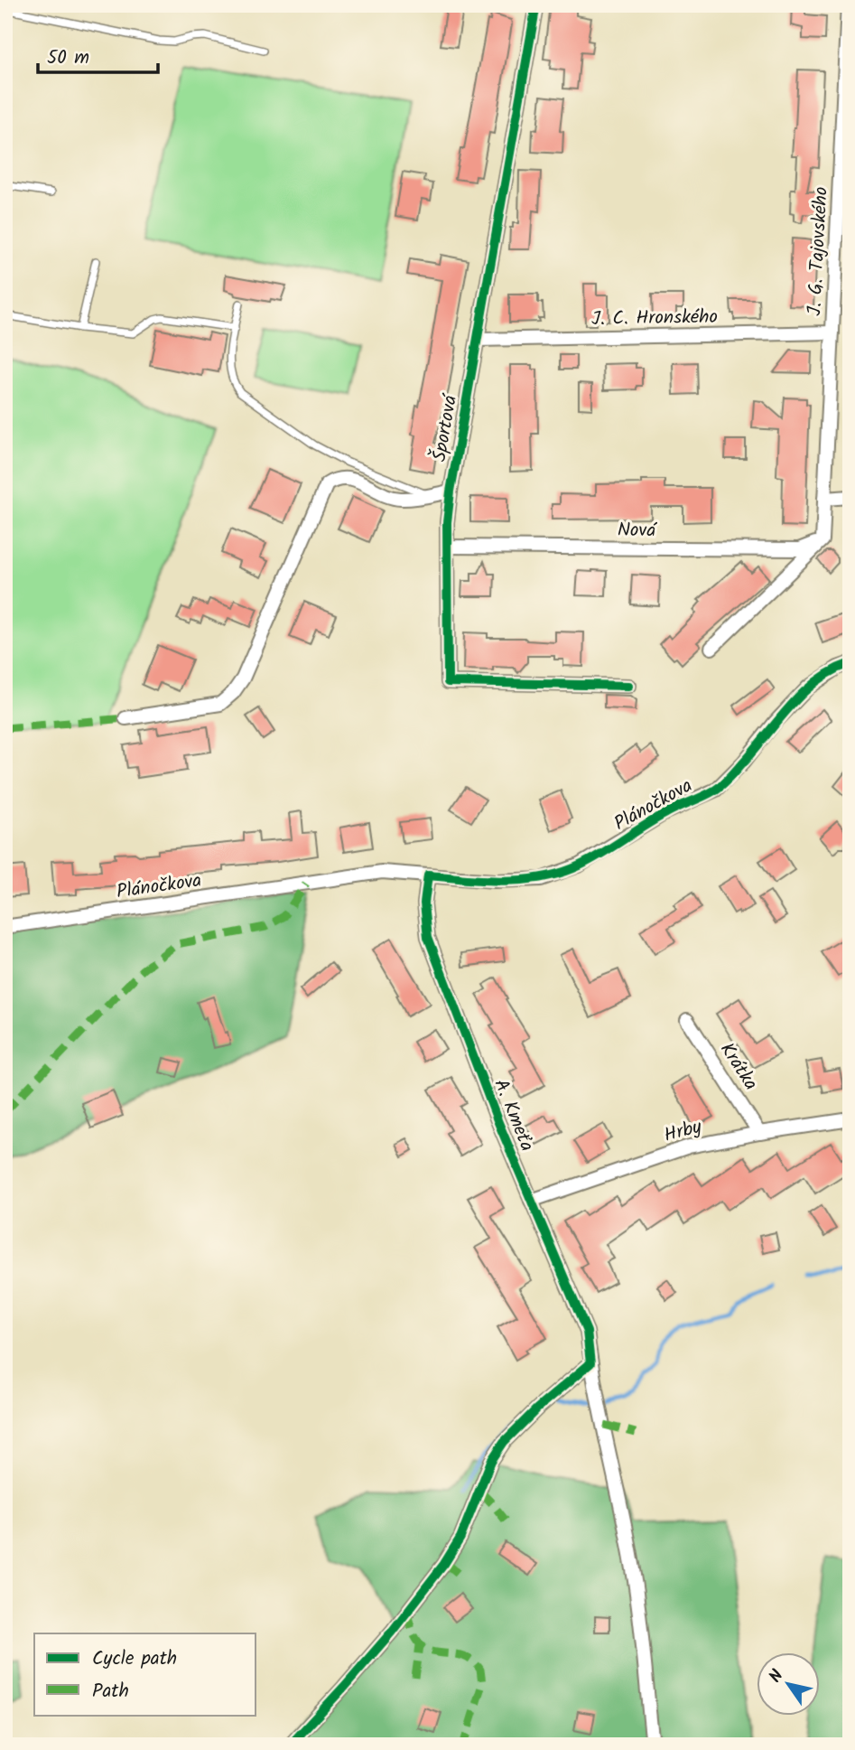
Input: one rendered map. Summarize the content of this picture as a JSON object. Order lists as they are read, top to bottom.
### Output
{
  "streets": {
    "street": [
      "J. G. Tajovského",
      "J. C. Hronského",
      "Športová",
      "Nová",
      "Plánočkova",
      "Krátka",
      "A. Kmeťa",
      "Hrby"
    ]
  },
  "crossings": [
    ["J. G. Tajovského", "J. C. Hronského"],
    ["J. G. Tajovského", "Nová"],
    ["J. C. Hronského", "Športová"],
    ["Športová", "Nová"],
    ["Plánočkova", "A. Kmeťa"],
    ["Krátka", "Hrby"],
    ["A. Kmeťa", "Hrby"]
  ],
  "legend": ["Cycle path", "Path"],
  "scale_bar": "50 m",
  "north": "top left"
}
